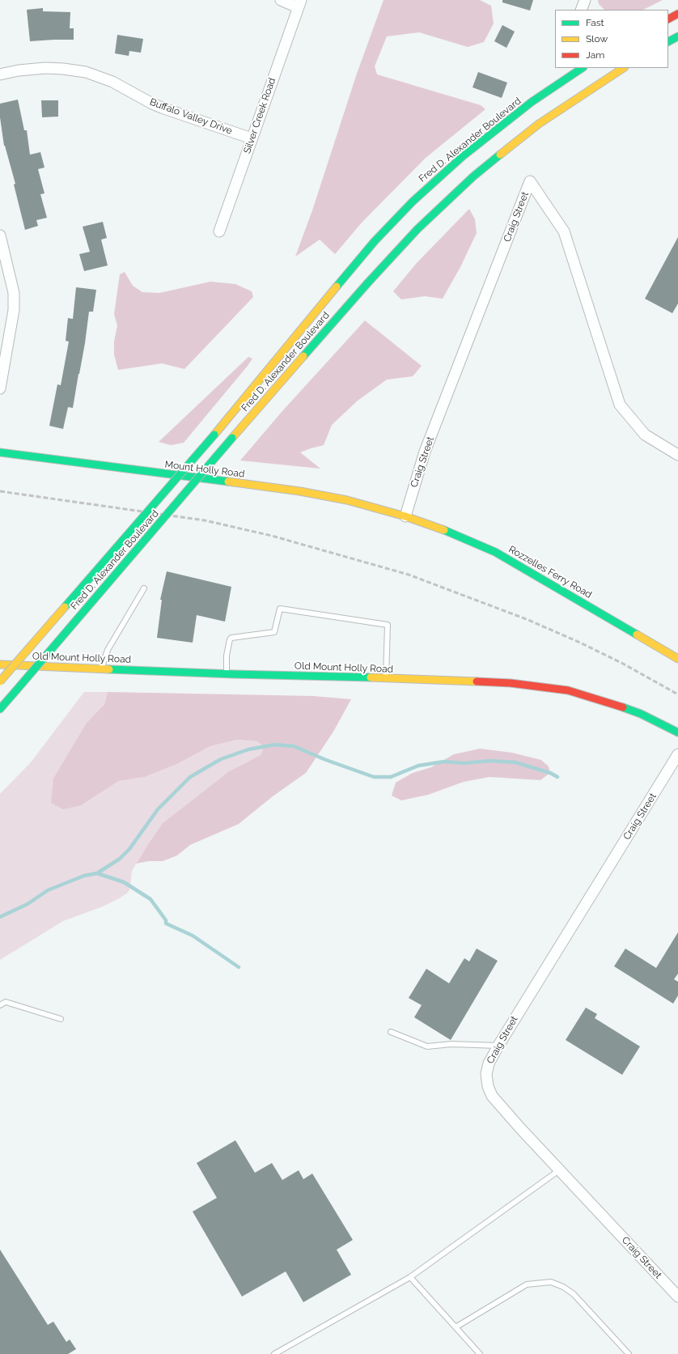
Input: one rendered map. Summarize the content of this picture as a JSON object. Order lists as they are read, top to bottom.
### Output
{
  "streets": {
    "main road": [
      "Fred D. Alexander Boulevard",
      "Mount Holly Road",
      "Rozzelles Ferry Road",
      "Old Mount Holly Road"
    ],
    "street": ["Silver Creek Road", "Buffalo Valley Drive", "Craig Street"]
  },
  "crossings": [
    ["Silver Creek Road", "Buffalo Valley Drive"],
    ["Craig Street", "Mount Holly Road"],
    ["Craig Street", "Rozzelles Ferry Road"],
    ["Mount Holly Road", "Rozzelles Ferry Road"]
  ],
  "legend": ["Fast", "Slow", "Jam"]
}
